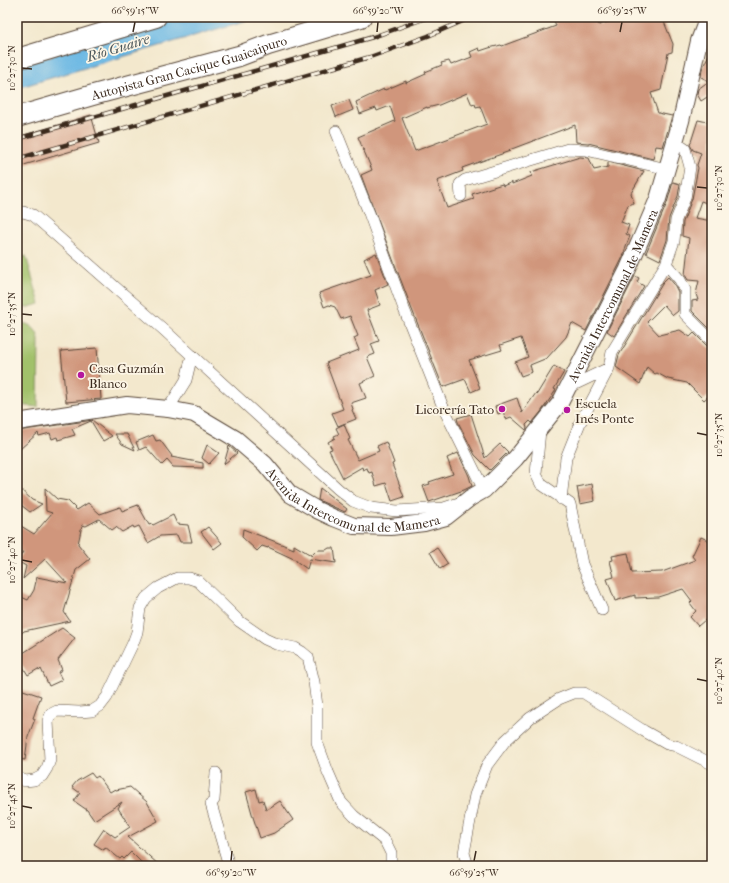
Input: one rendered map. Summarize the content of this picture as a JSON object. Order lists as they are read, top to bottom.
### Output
{
  "streets": {
    "highway": ["Autopista Gran Cacique Guaicaipuro"],
    "street": ["Avenida Intercomunal de Mamera"]
  },
  "water": ["Río Guaire"],
  "places": ["Casa Guzmán Blanco", "Licorería Tato", "Escuela Inés Ponte"],
  "coordinates": [
    "66°59'15\"W",
    "66°59'20\"W",
    "66°59'25\"W",
    "10°27'30\"N",
    "10°27'35\"N",
    "10°27'40\"N",
    "10°27'45\"N"
  ]
}
